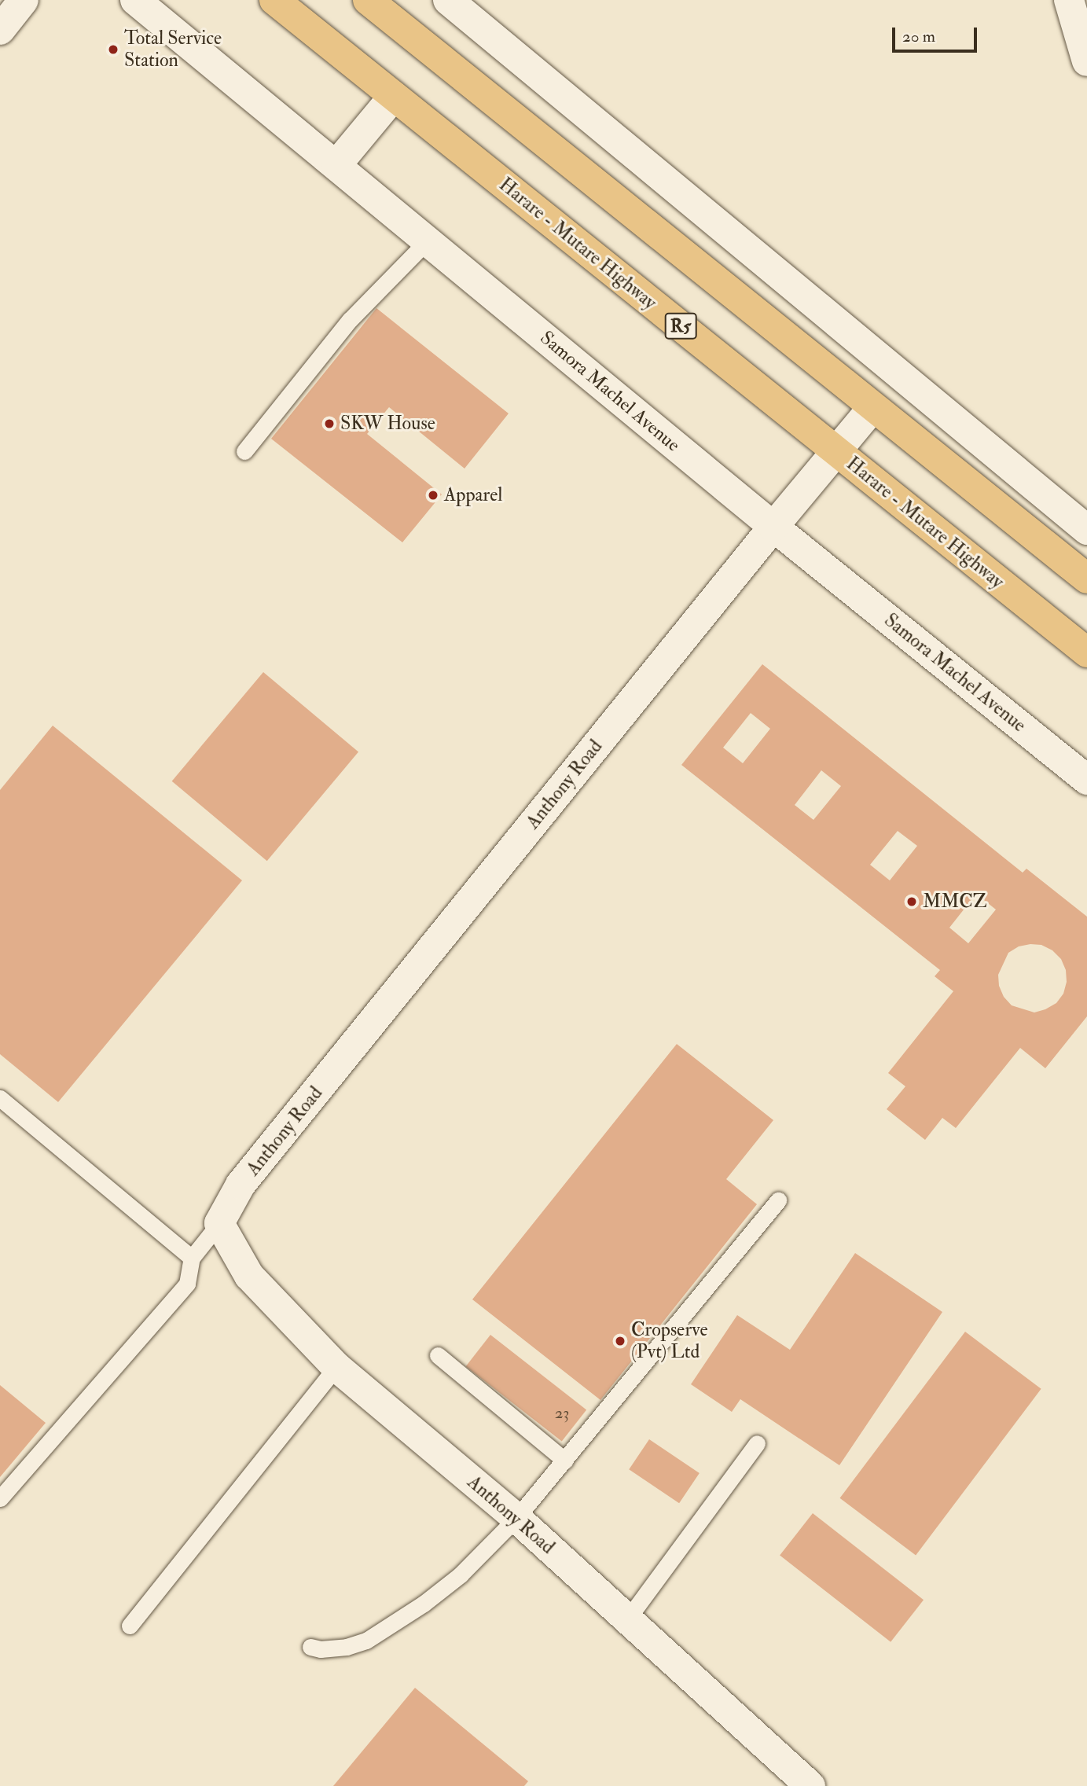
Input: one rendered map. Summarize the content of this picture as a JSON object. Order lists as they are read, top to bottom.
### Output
{
  "streets": {
    "highway": ["Harare - Mutare Highway", "R5"],
    "street": ["Samora Machel Avenue", "Anthony Road"]
  },
  "crossings": [
    ["Harare - Mutare Highway", "Anthony Road"],
    ["Samora Machel Avenue", "Anthony Road"]
  ],
  "places": [
    "Total Service Station",
    "SKW House",
    "Apparel",
    "MMCZ",
    "Cropserve (Pvt) Ltd"
  ],
  "house_numbers": ["23"],
  "scale_bar": "20 m"
}
